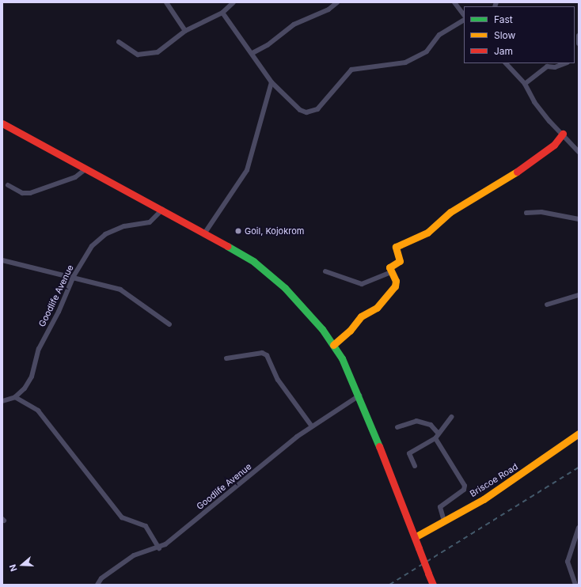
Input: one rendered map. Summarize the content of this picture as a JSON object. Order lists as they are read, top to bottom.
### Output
{
  "streets": {
    "main road": ["Briscoe Road"],
    "street": ["Goodlife Avenue"]
  },
  "places": ["Goil, Kojokrom"],
  "legend": ["Fast", "Slow", "Jam"],
  "north": "left"
}
